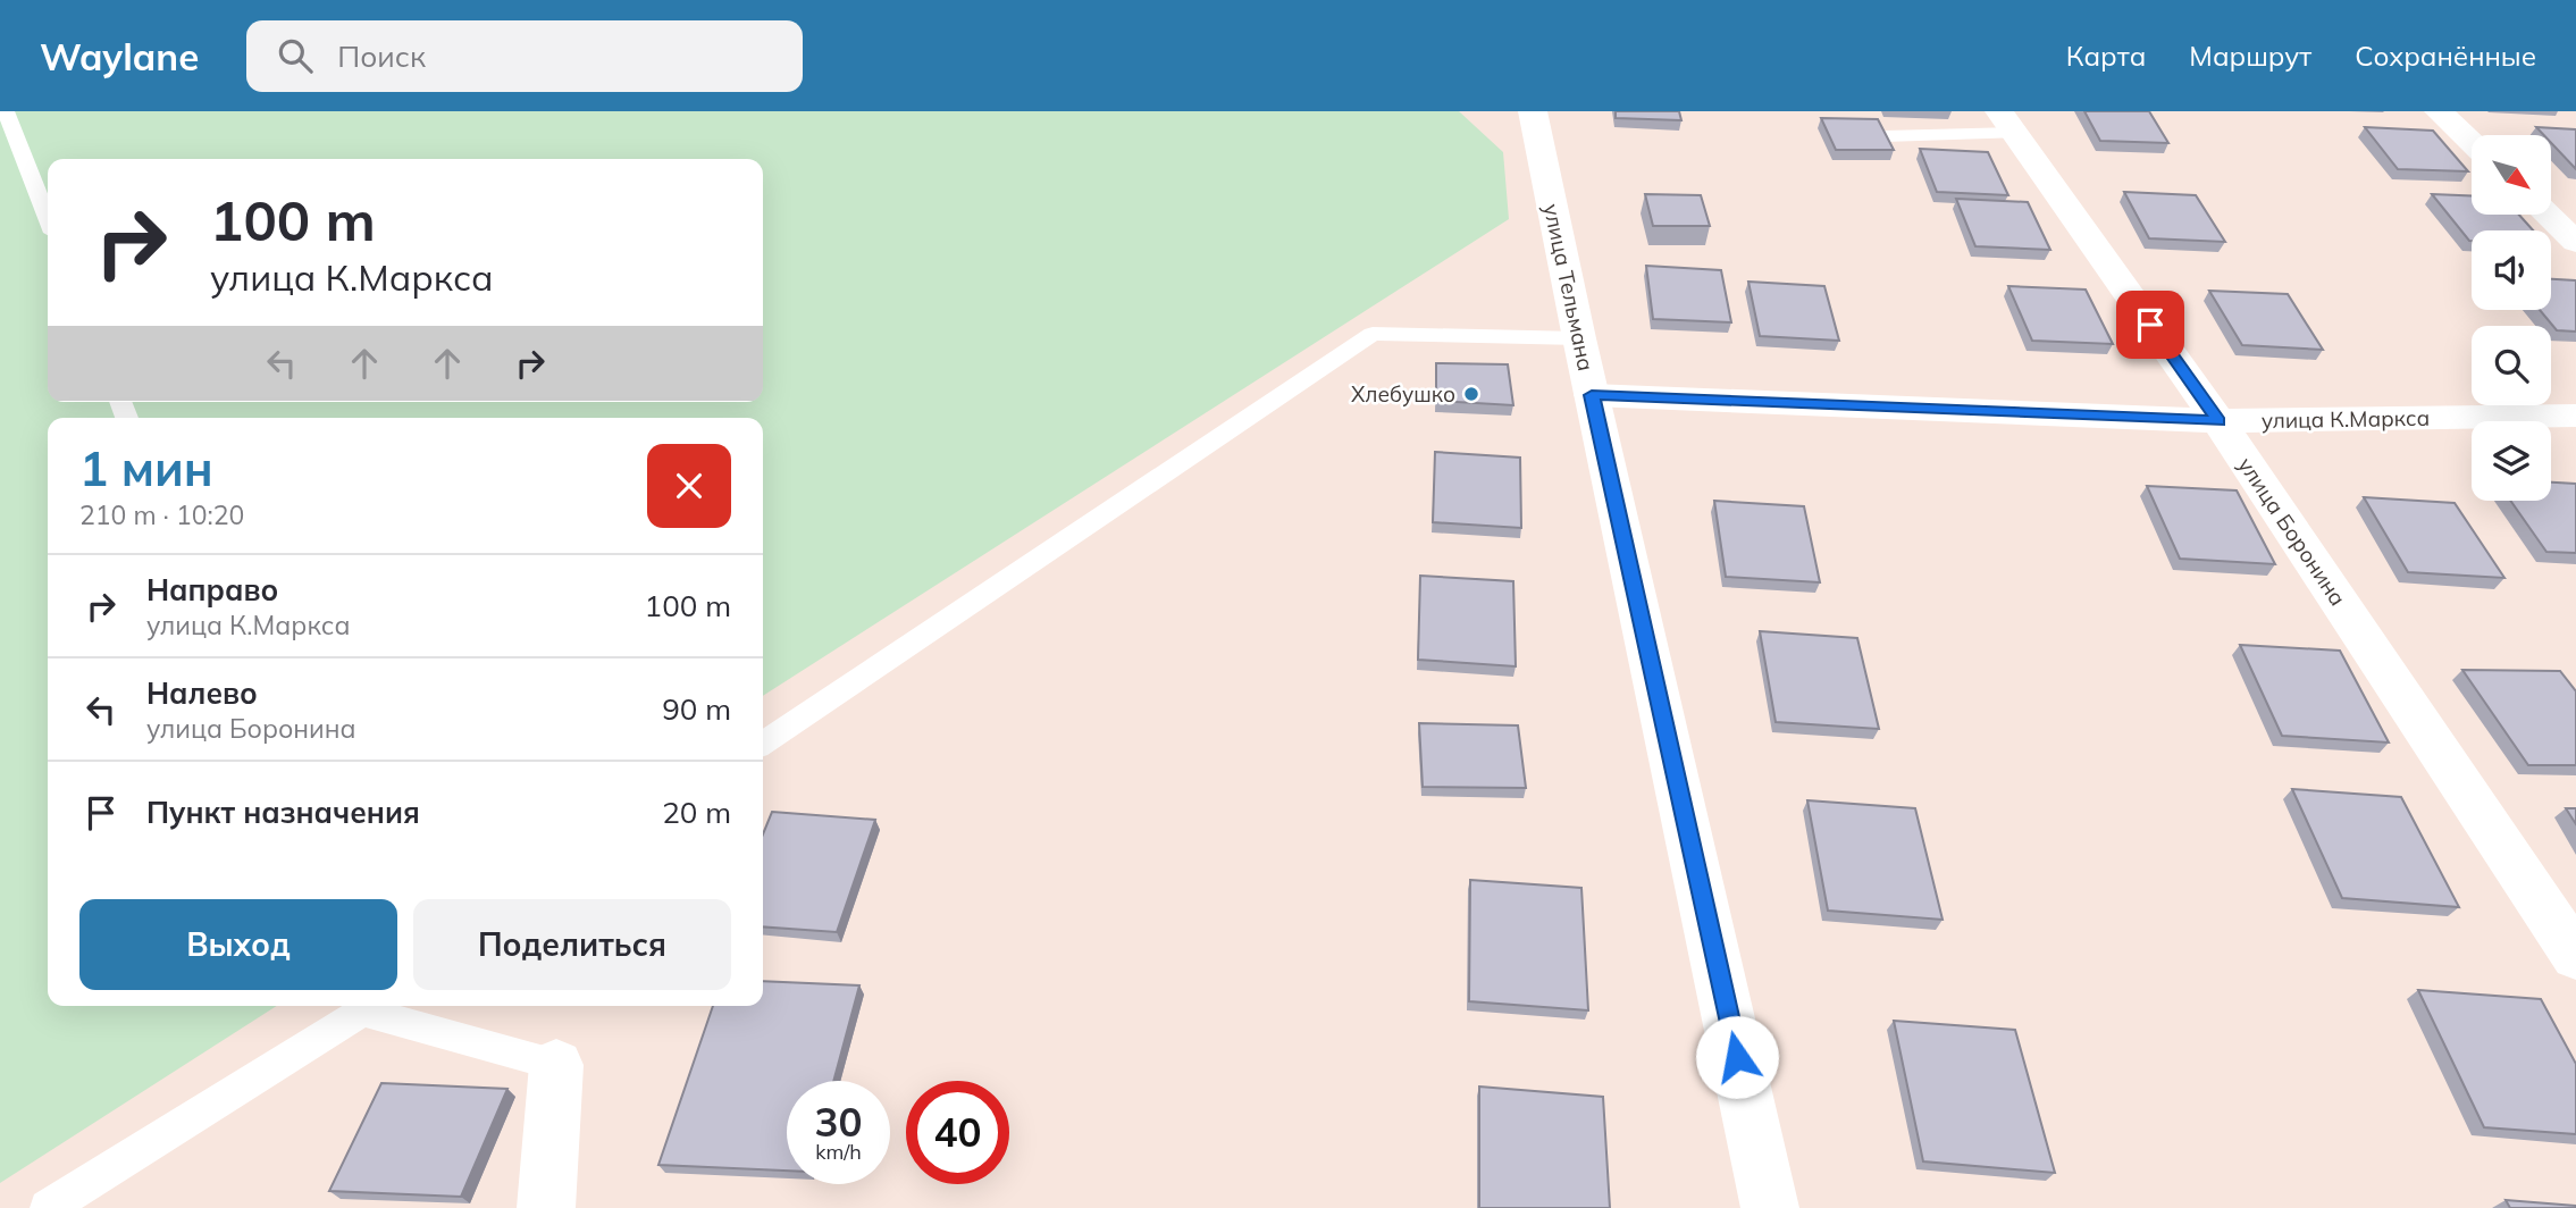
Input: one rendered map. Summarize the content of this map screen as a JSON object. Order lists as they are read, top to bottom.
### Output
{
  "streets": {
    "street": ["улица Тельмана", "улица К.Маркса", "улица Боронина"]
  },
  "crossings": [
    ["улица Тельмана", "улица К.Маркса"],
    ["улица К.Маркса", "улица Боронина"]
  ],
  "places": ["Хлебушко"],
  "north": "bottom right",
  "page": {
    "header": "Waylane",
    "search": "Поиск",
    "nav": ["Карта", "Маршрут", "Сохранённые"],
    "turn": ["100 m", "улица К.Маркса"],
    "heading": ["1 мин", "210 m · 10:20"],
    "list": [
      {
        "name": "Направо",
        "note": "улица К.Маркса",
        "value": "100 m"
      },
      {
        "name": "Налево",
        "note": "улица Боронина",
        "value": "90 m"
      },
      {
        "name": "Пункт назначения",
        "value": "20 m"
      }
    ],
    "buttons": ["Выход", "Поделиться"],
    "speed": "30 km/h",
    "limit": "40"
  }
}
